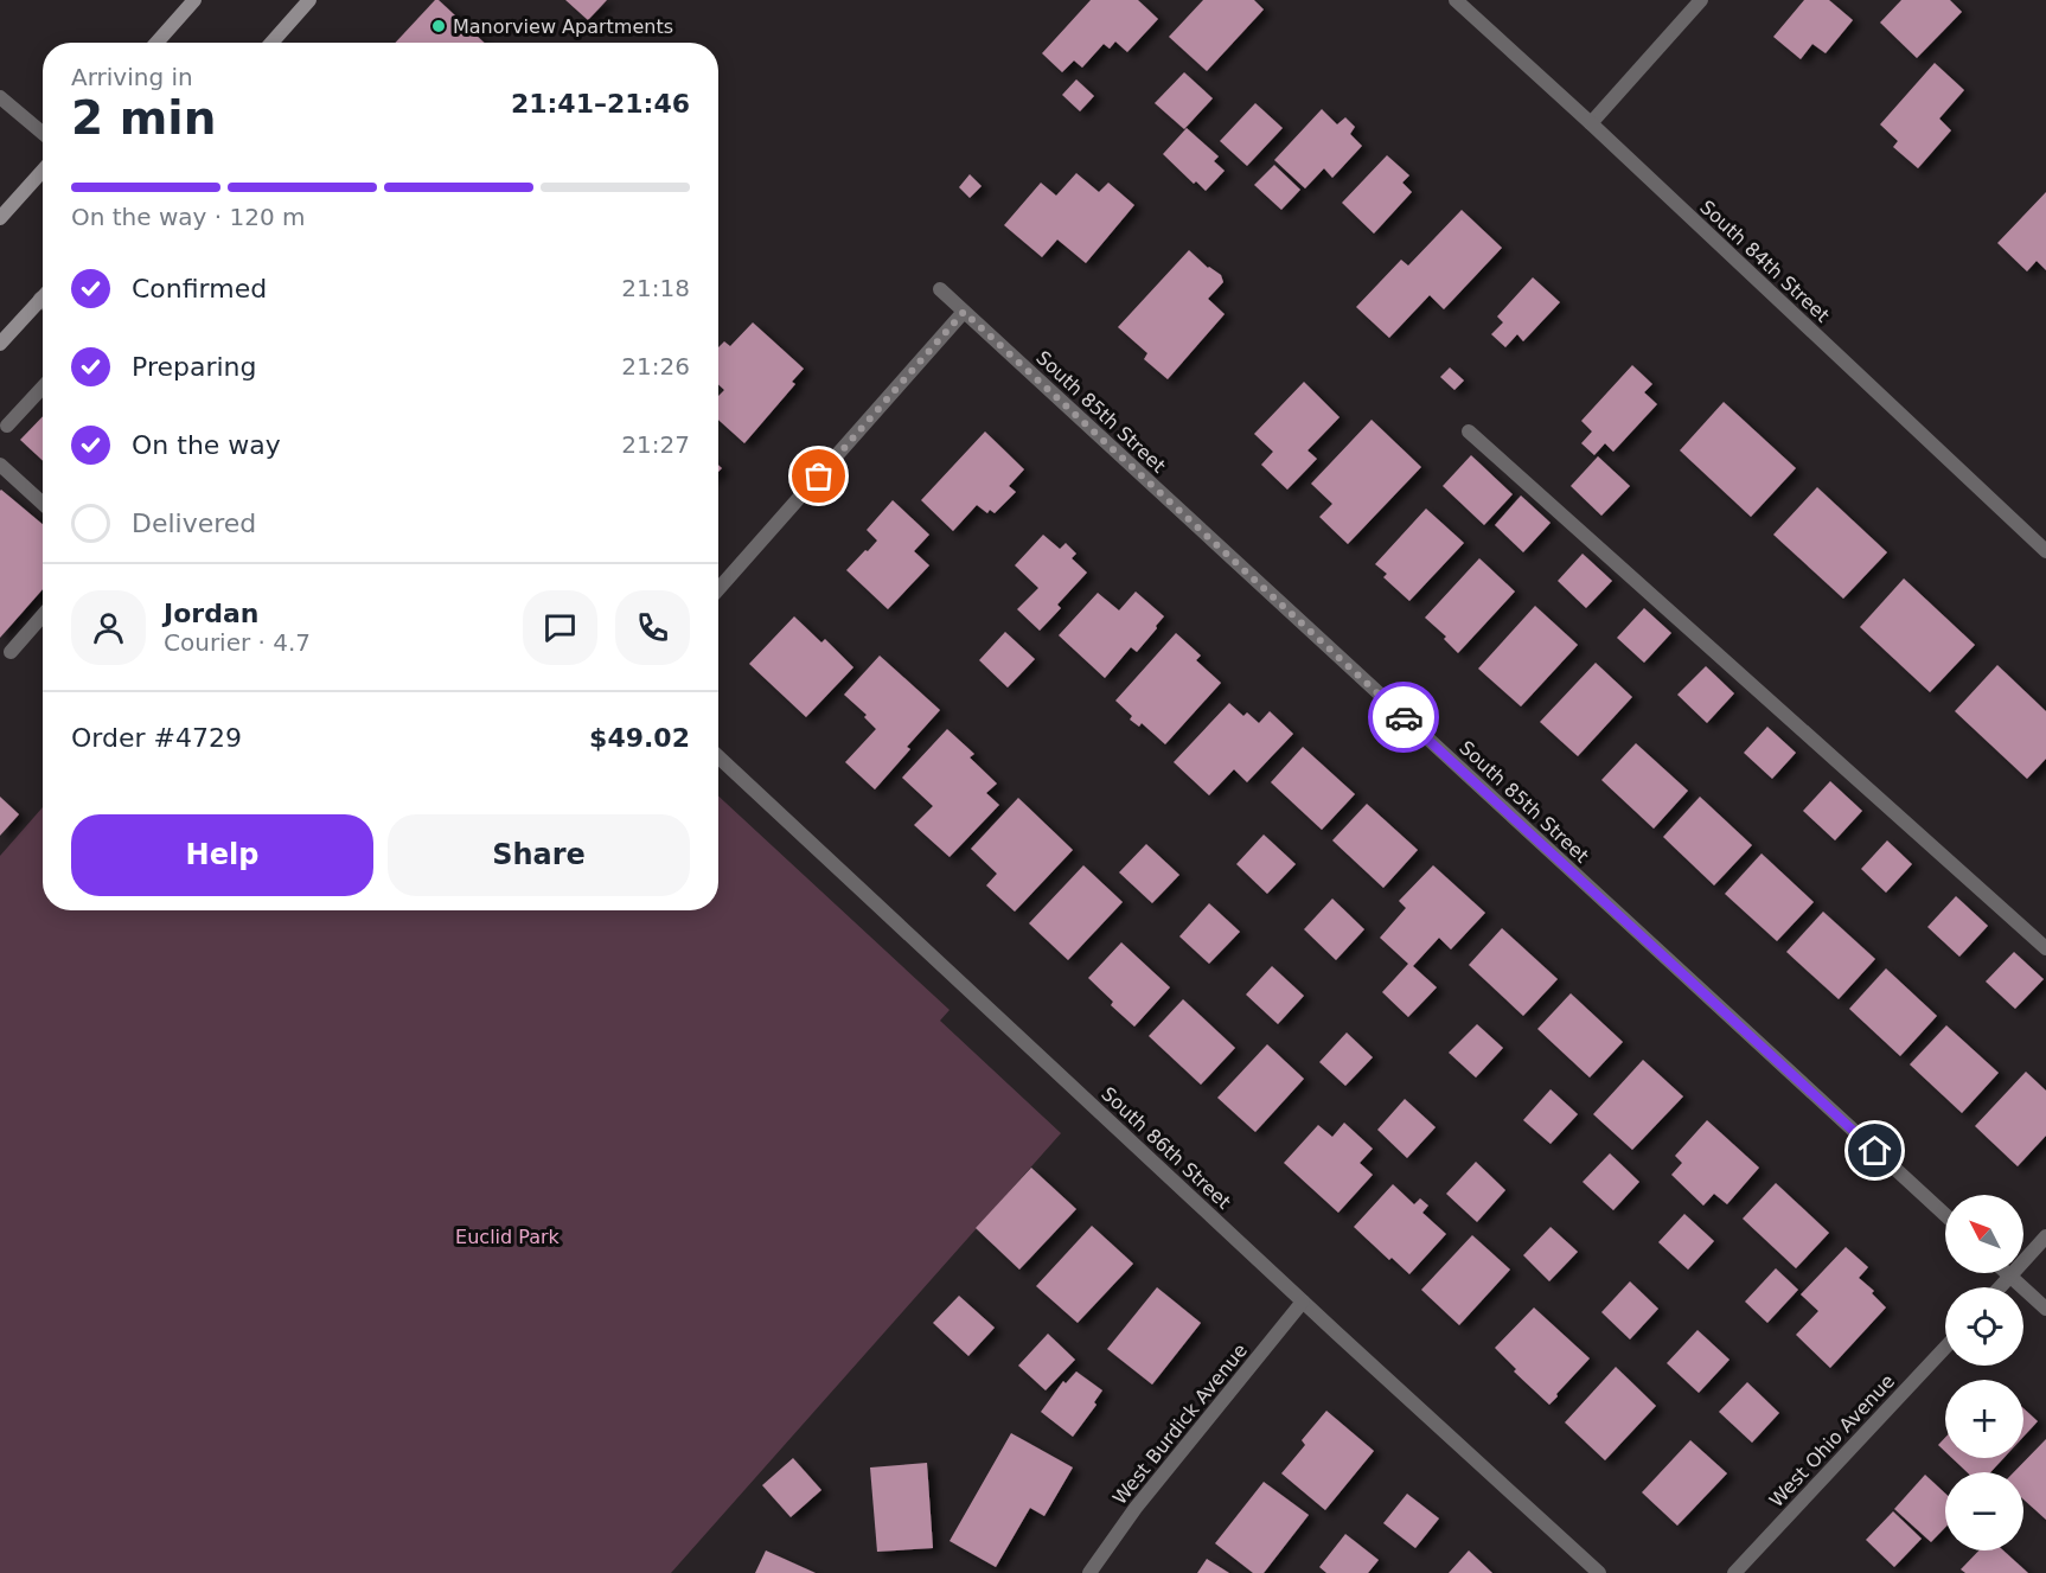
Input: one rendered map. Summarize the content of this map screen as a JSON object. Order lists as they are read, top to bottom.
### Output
{
  "streets": {
    "street": [
      "South 84th Street",
      "South 85th Street",
      "South 86th Street",
      "West Burdick Avenue",
      "West Ohio Avenue"
    ]
  },
  "crossings": [
    ["South 86th Street", "West Burdick Avenue"]
  ],
  "parks": ["Euclid Park"],
  "places": ["Manorview Apartments"],
  "north": "top left",
  "page": {
    "heading": ["2 min", "Arriving in", "21:41–21:46"],
    "panel": [
      "Jordan",
      "Courier · 4.7",
      "Order #4729",
      "$49.02"
    ],
    "bar": "On the way · 120 m",
    "list": [
      ["Confirmed", "21:18"],
      ["Preparing", "21:26"],
      ["On the way", "21:27"],
      "Delivered"
    ],
    "buttons": ["Help", "Share"],
    "map_buttons": ["+", "−"]
  }
}
